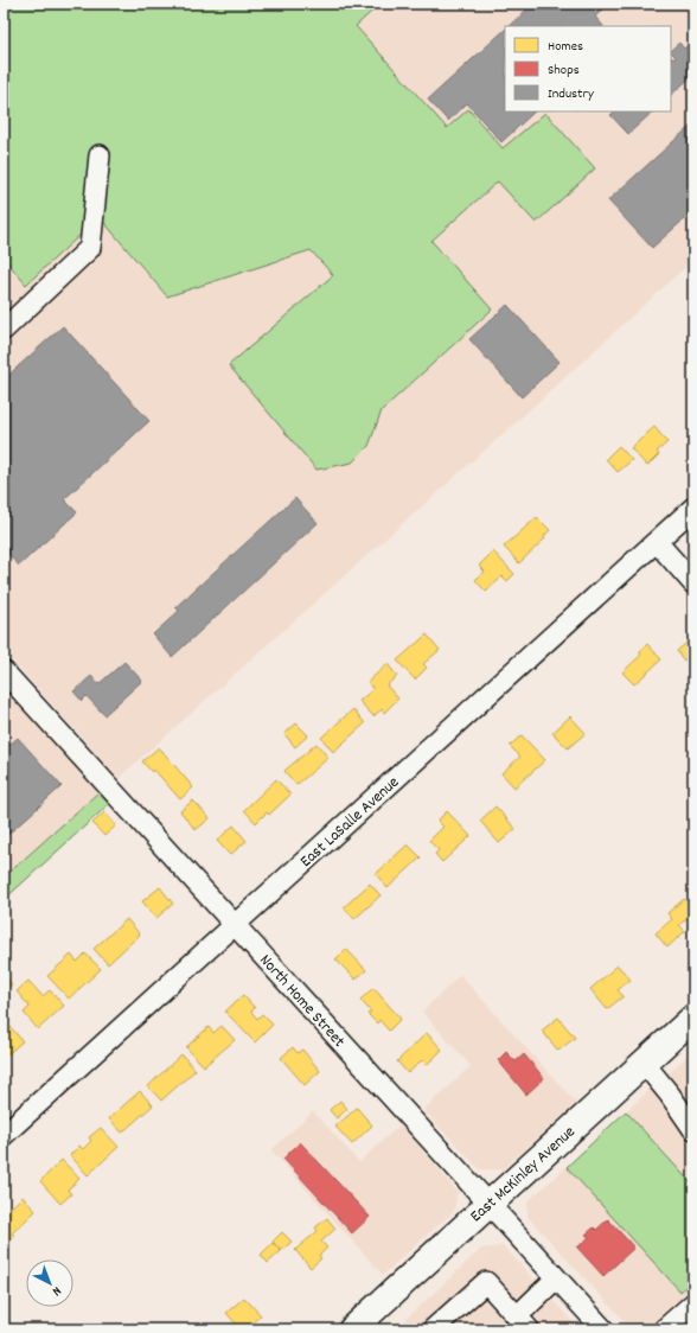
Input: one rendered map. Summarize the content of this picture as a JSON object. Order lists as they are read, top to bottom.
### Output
{
  "streets": {
    "main road": ["East McKinley Avenue"],
    "street": ["East LaSalle Avenue", "North Home Street"]
  },
  "crossings": [
    ["East LaSalle Avenue", "North Home Street"],
    ["North Home Street", "East McKinley Avenue"]
  ],
  "legend": ["Homes", "Shops", "Industry"],
  "north": "bottom right"
}
